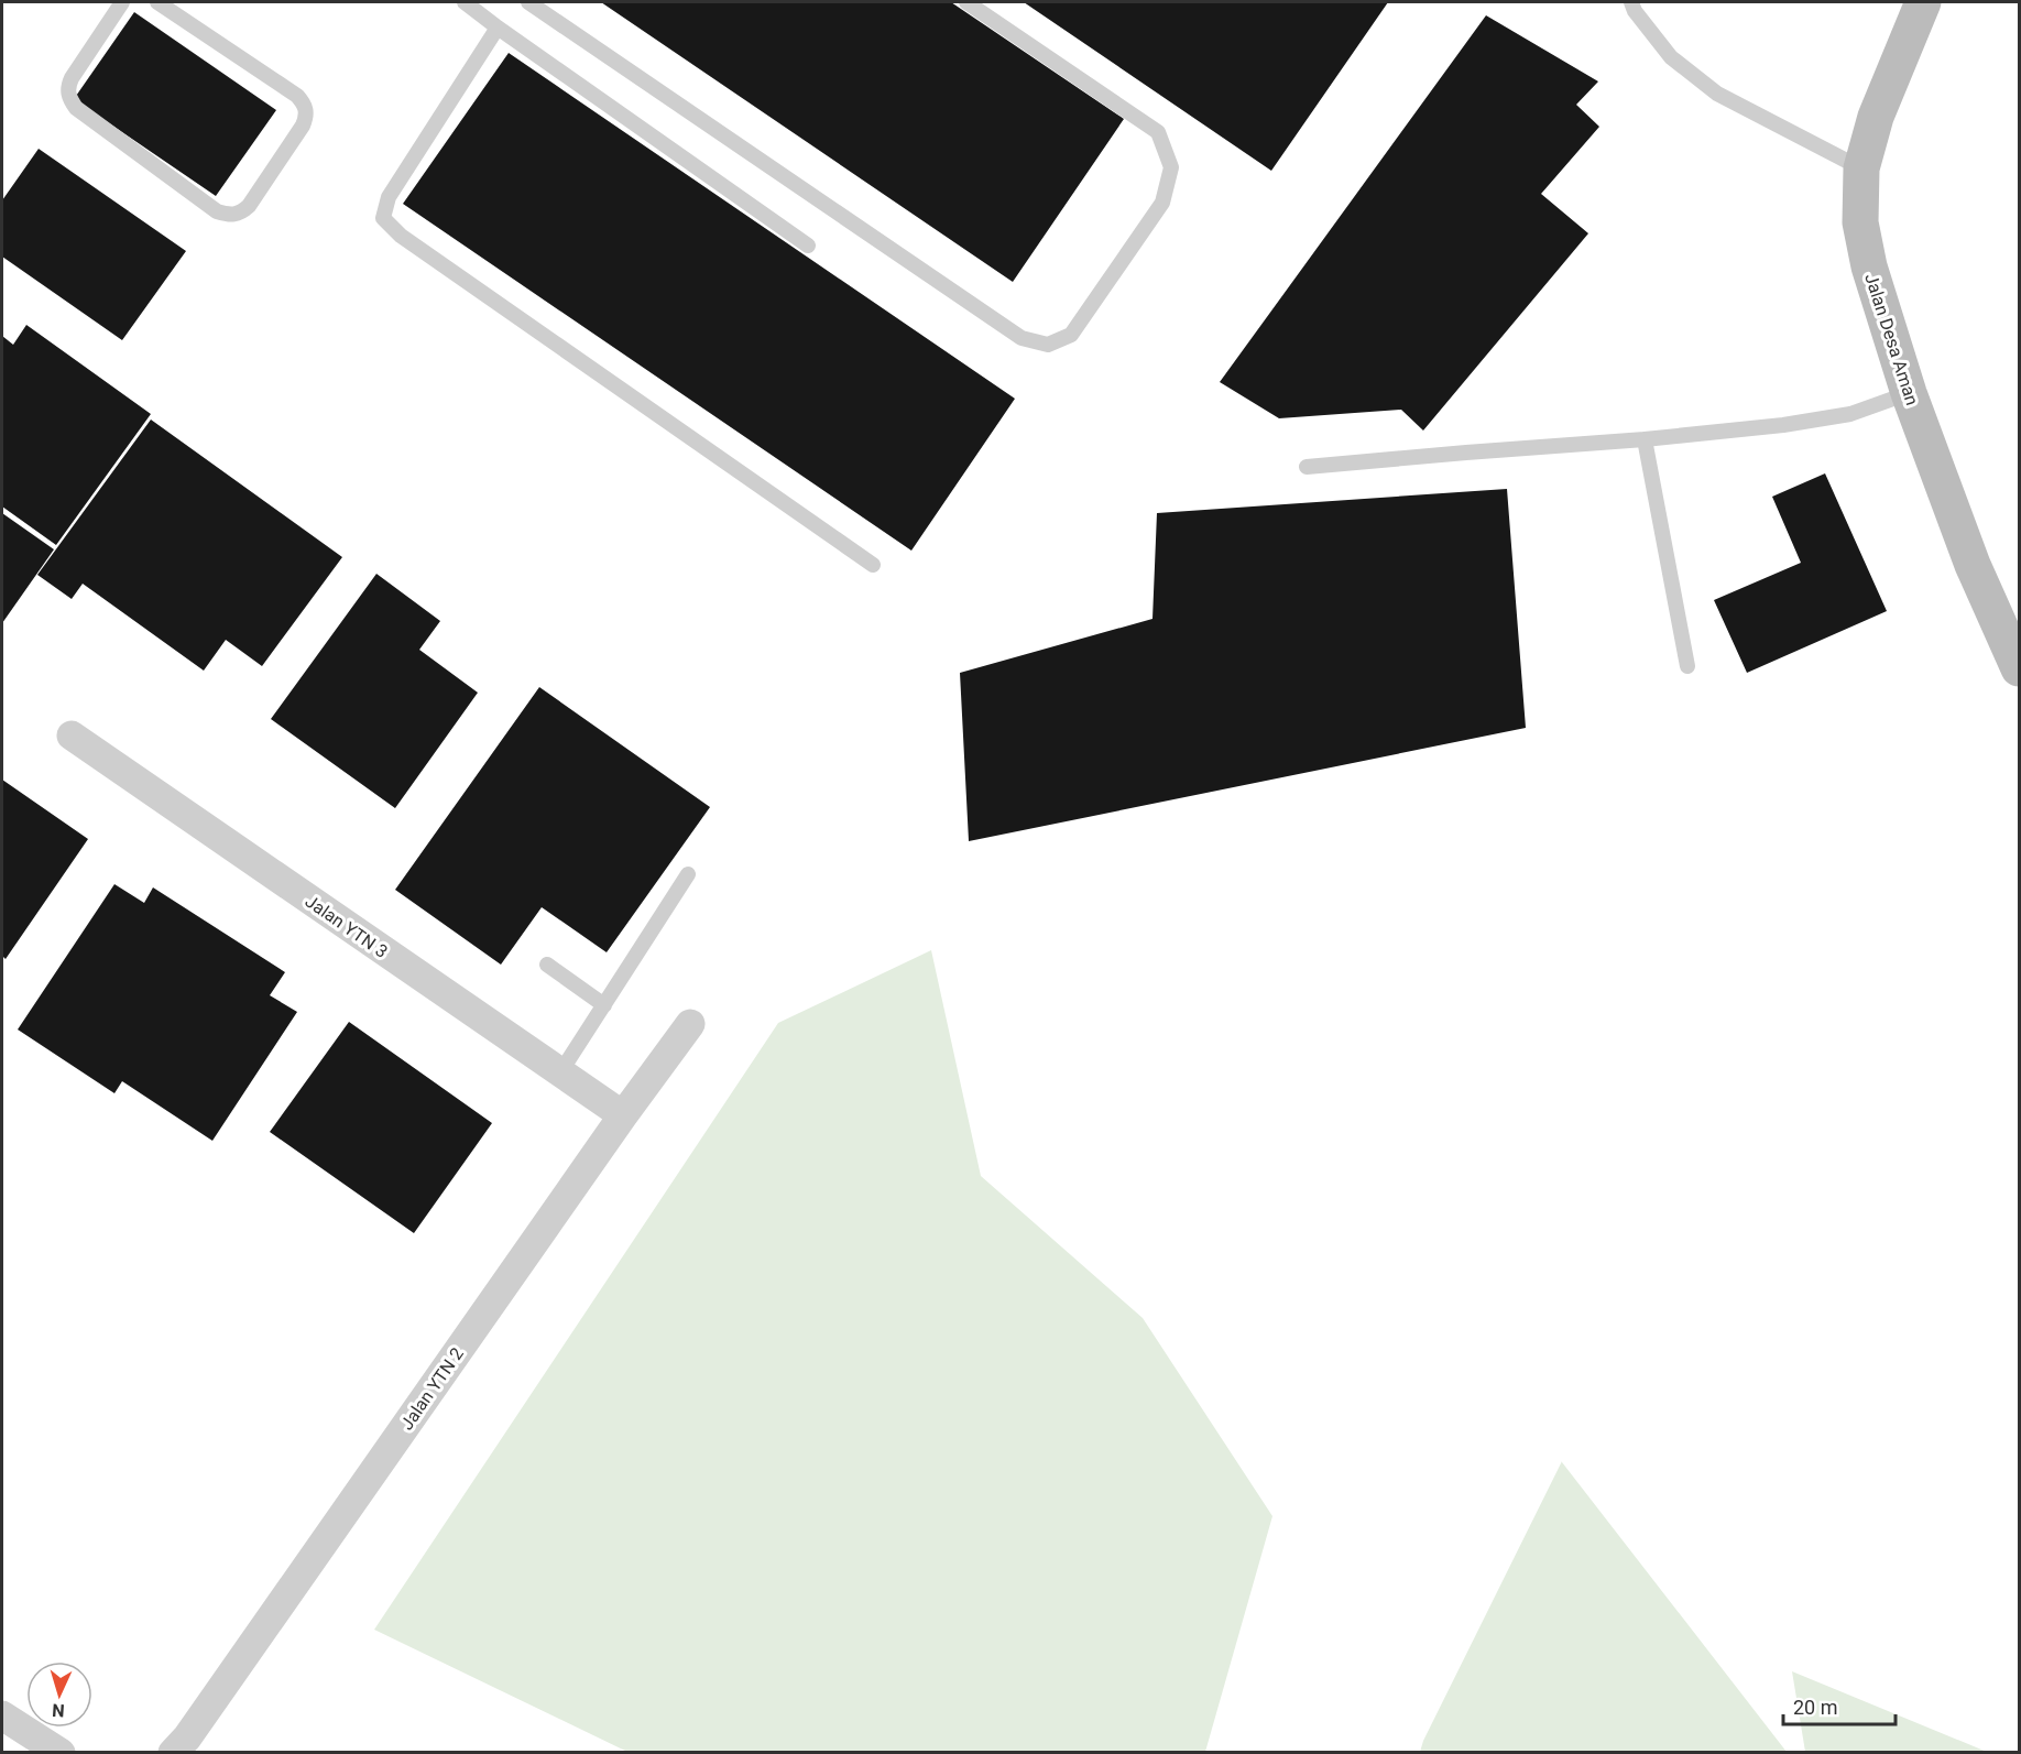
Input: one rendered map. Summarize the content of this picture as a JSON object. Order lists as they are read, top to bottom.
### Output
{
  "streets": {
    "street": ["Jalan Desa Aman", "Jalan YTN 3", "Jalan YTN 2"]
  },
  "crossings": [
    ["Jalan YTN 3", "Jalan YTN 2"]
  ],
  "scale_bar": "20 m",
  "north": "bottom"
}
